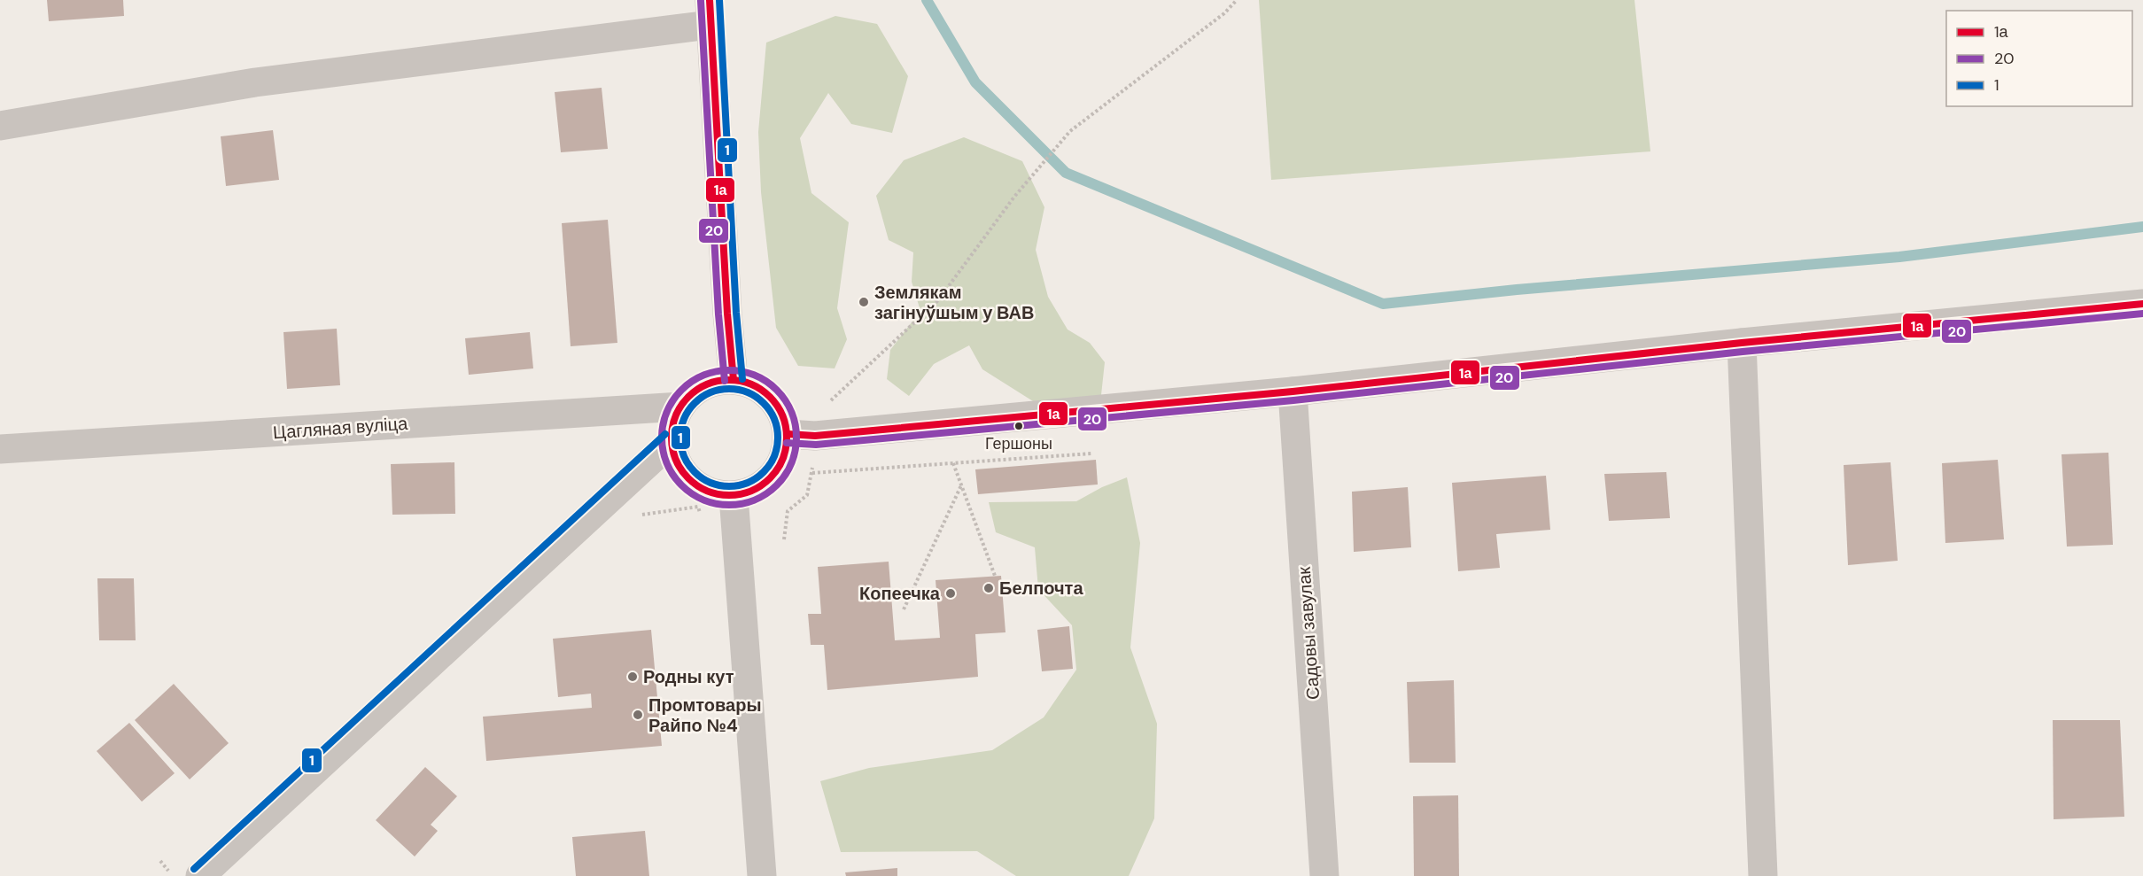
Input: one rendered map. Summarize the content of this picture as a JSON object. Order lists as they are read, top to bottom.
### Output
{
  "streets": {
    "street": ["Цагляная вуліца", "Садовы завулак"]
  },
  "places": [
    "Землякам загінуўшым у ВАВ",
    "Гершоны",
    "Белпочта",
    "Копеечка",
    "Родны кут",
    "Промтовары Райпо №4"
  ],
  "lines": ["transit line 1а", "transit line 1", "transit line 20"],
  "legend": ["1а", "20", "1"]
}
